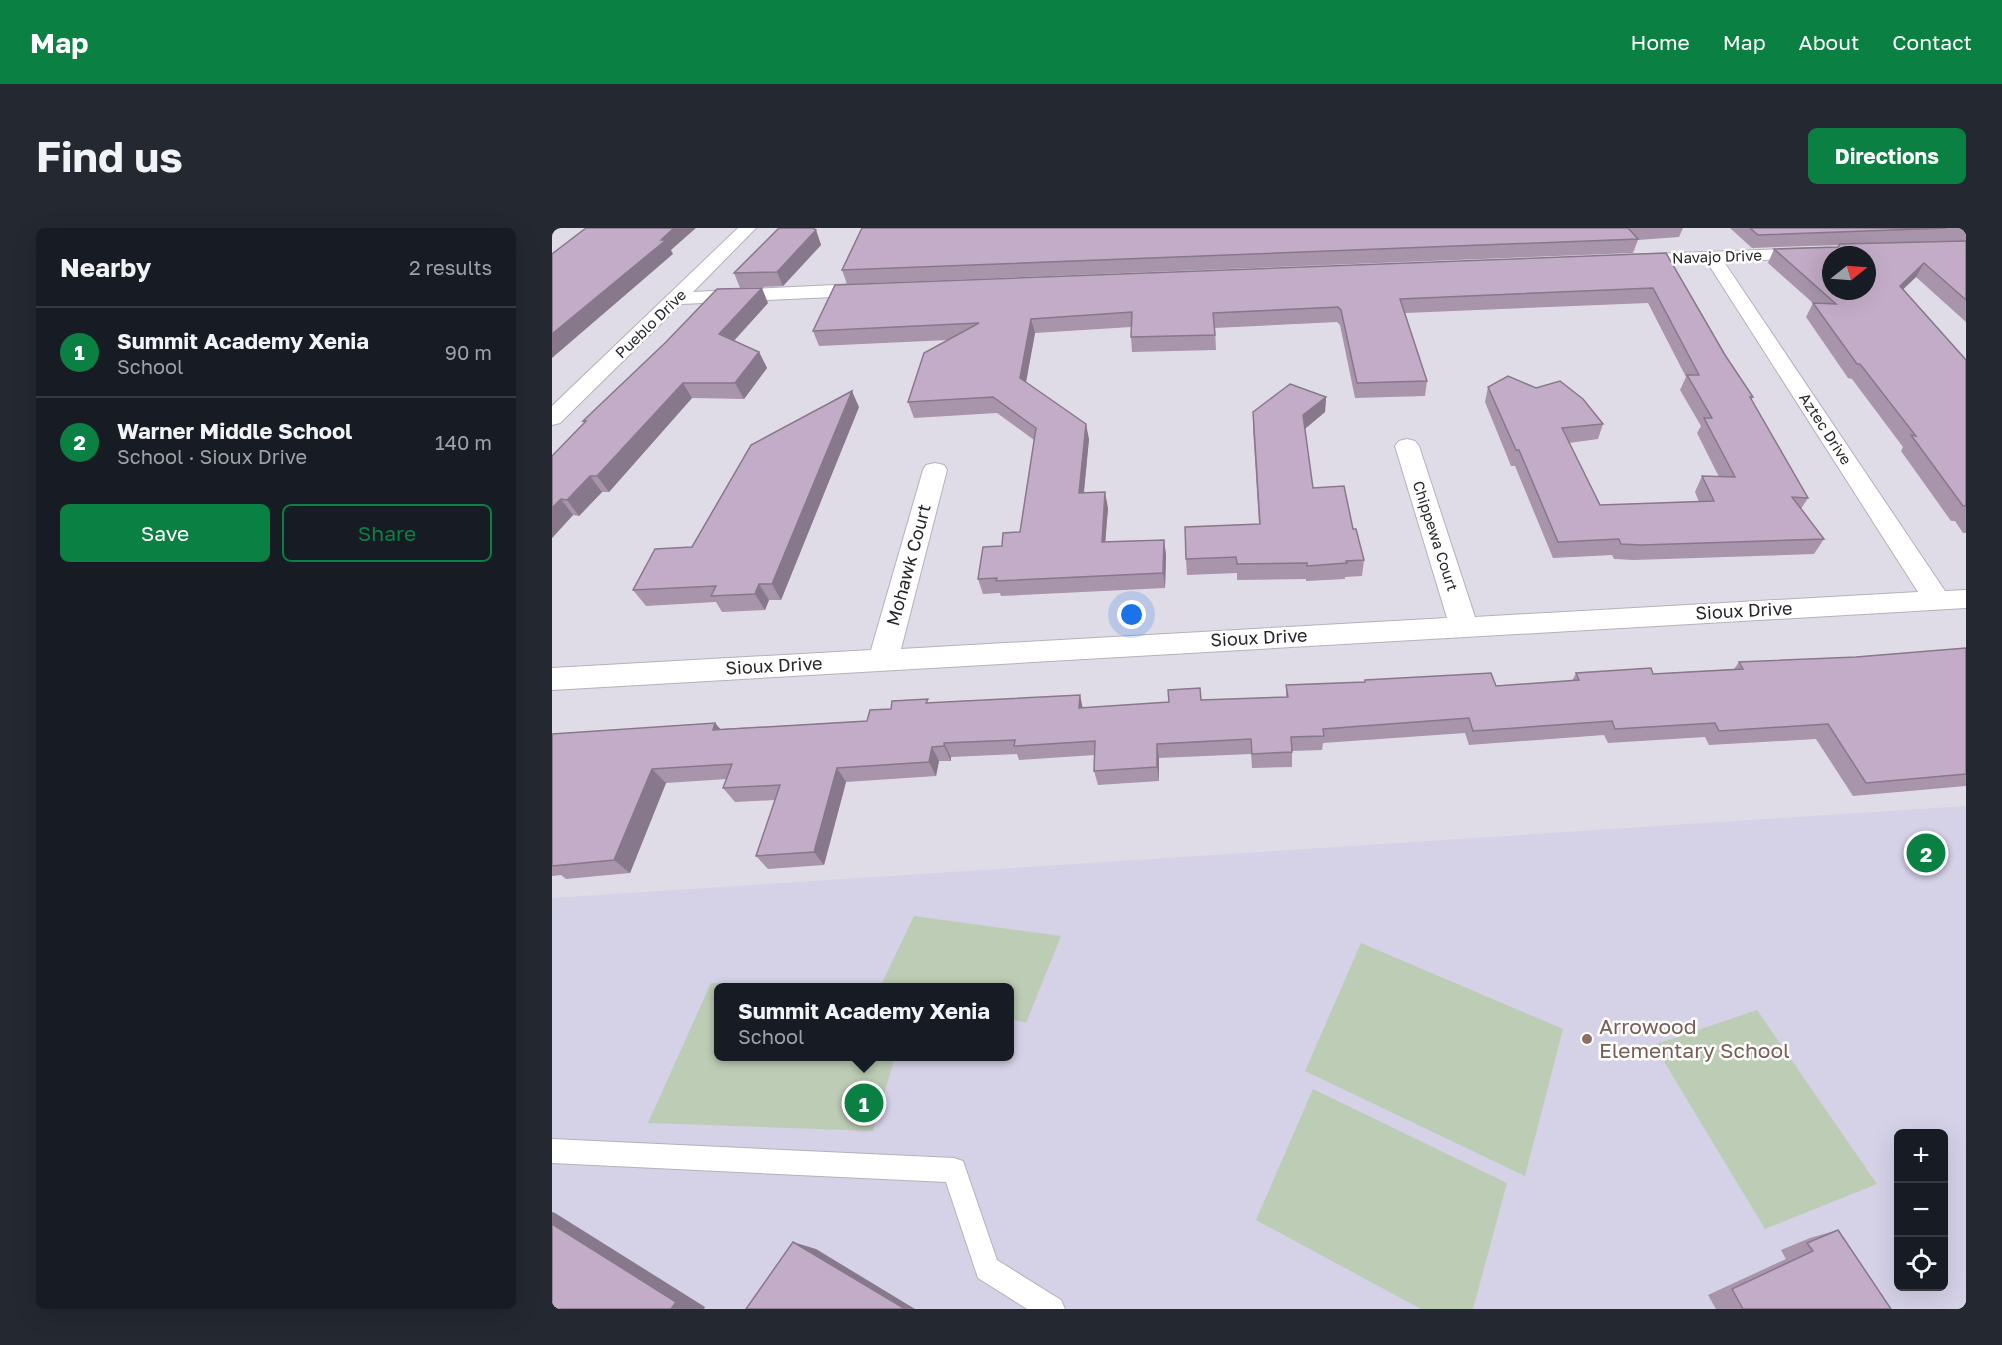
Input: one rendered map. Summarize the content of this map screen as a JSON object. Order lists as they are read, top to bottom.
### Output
{
  "streets": {
    "street": [
      "Navajo Drive",
      "Pueblo Drive",
      "Aztec Drive",
      "Chippewa Court",
      "Mohawk Court",
      "Sioux Drive"
    ]
  },
  "crossings": [
    ["Navajo Drive", "Aztec Drive"],
    ["Aztec Drive", "Sioux Drive"],
    ["Chippewa Court", "Sioux Drive"],
    ["Mohawk Court", "Sioux Drive"]
  ],
  "places": ["Arrowood Elementary School"],
  "north": "right",
  "page": {
    "header": "Map",
    "nav": [
      "Home",
      "Map",
      "About",
      "Contact"
    ],
    "buttons": [
      "Directions",
      ["Save", "Share"]
    ],
    "title": "Find us",
    "heading": ["Nearby", "2 results"],
    "list": [
      {
        "mark": "1",
        "name": "Summit Academy Xenia",
        "note": "School",
        "value": "90 m"
      },
      {
        "mark": "2",
        "name": "Warner Middle School",
        "note": "School · Sioux Drive",
        "value": "140 m"
      }
    ],
    "pins": ["2", "1"],
    "popup": ["Summit Academy Xenia", "School"],
    "map_buttons": ["+", "−"]
  }
}
